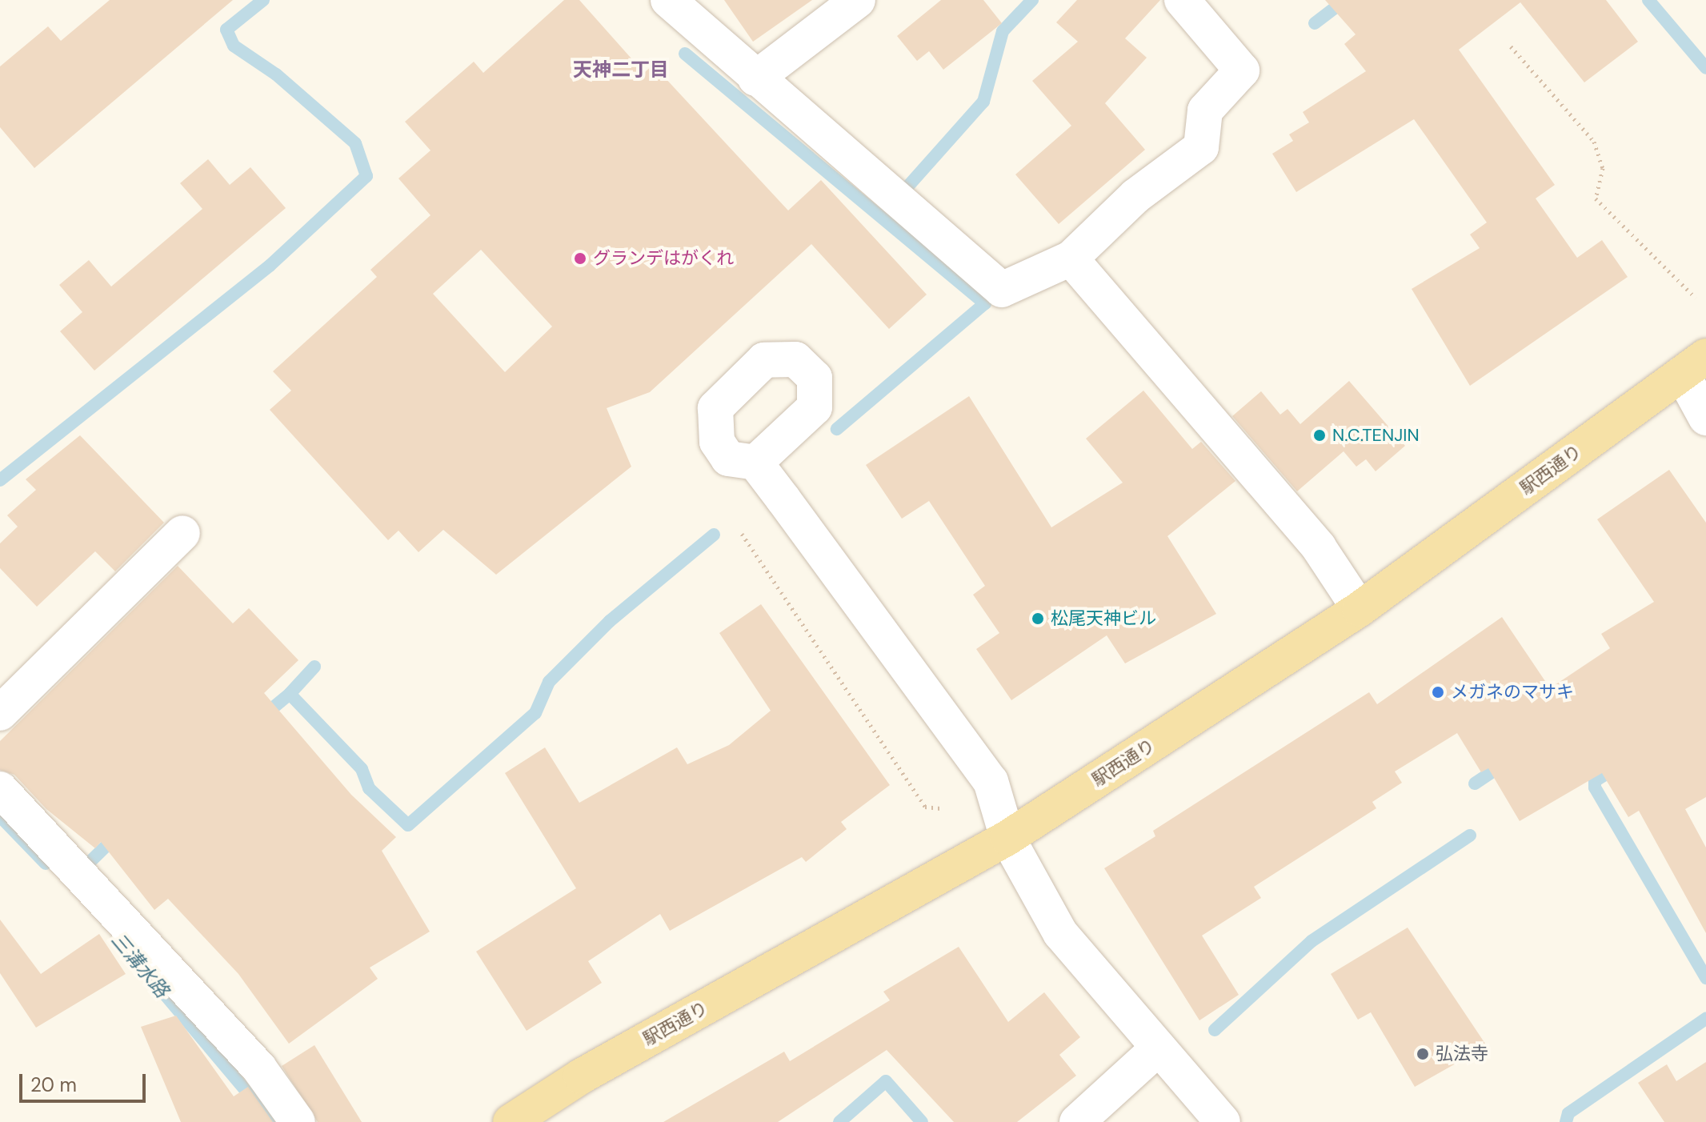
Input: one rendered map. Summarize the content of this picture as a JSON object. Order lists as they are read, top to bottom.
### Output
{
  "streets": {
    "main road": ["駅西通り"]
  },
  "districts": ["天神二丁目"],
  "water": ["三溝水路"],
  "places": [
    "グランデはがくれ",
    "N.C.TENJIN",
    "松尾天神ビル",
    "メガネのマサキ",
    "弘法寺"
  ],
  "scale_bar": "20 m"
}
